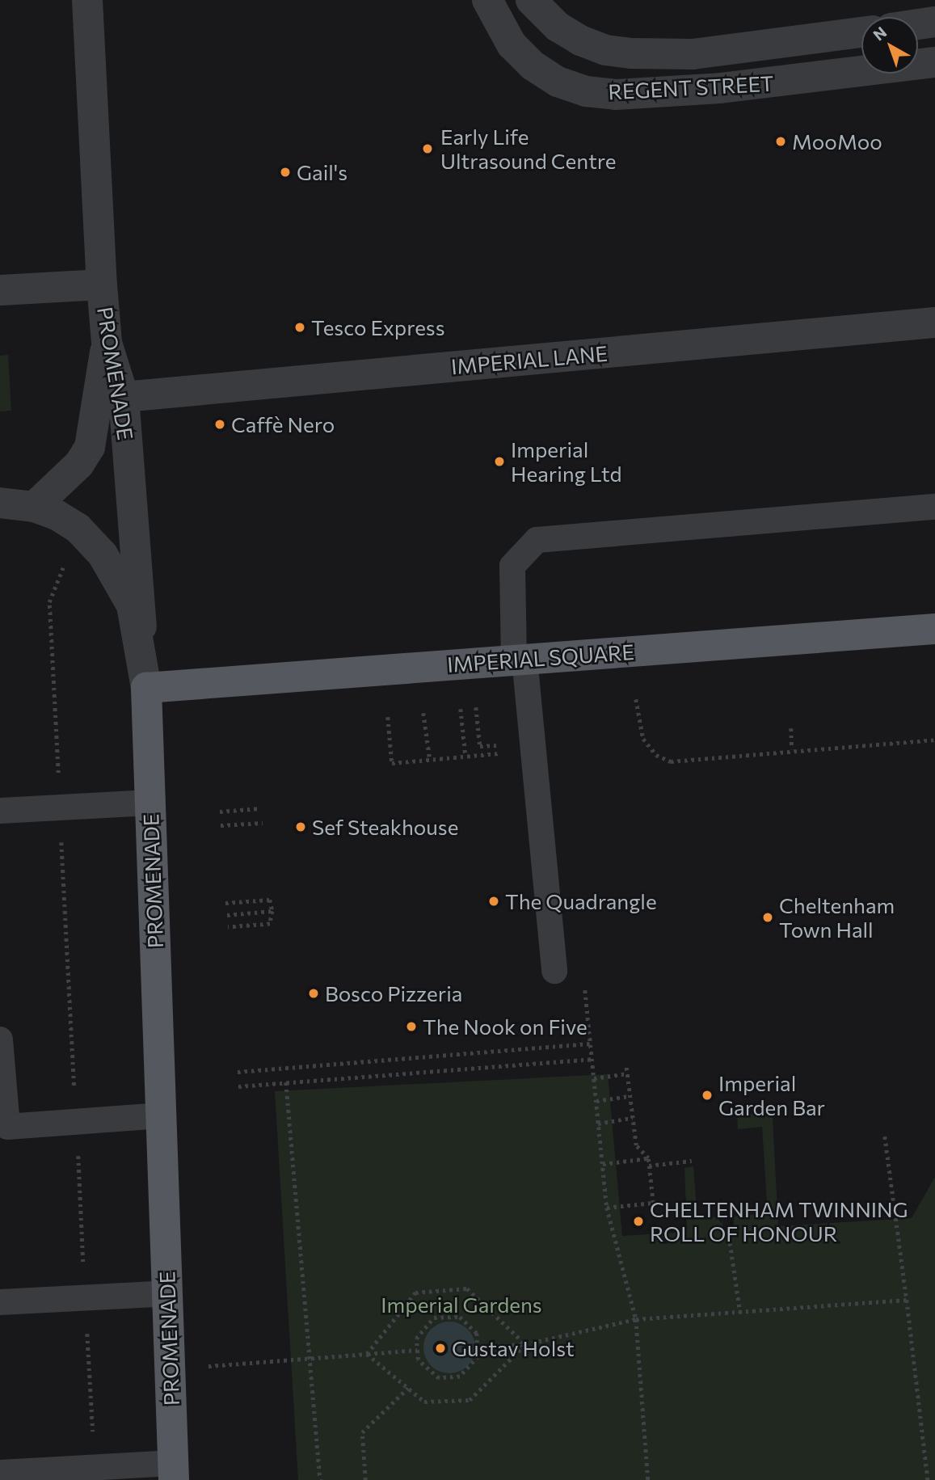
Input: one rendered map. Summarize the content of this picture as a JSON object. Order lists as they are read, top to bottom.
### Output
{
  "streets": {
    "main road": ["PROMENADE", "IMPERIAL SQUARE"],
    "street": ["REGENT STREET", "IMPERIAL LANE"]
  },
  "crossings": [
    ["IMPERIAL LANE", "PROMENADE"],
    ["PROMENADE", "IMPERIAL SQUARE"]
  ],
  "parks": ["Imperial Gardens"],
  "places": [
    "MooMoo",
    "Early Life Ultrasound Centre",
    "Gail's",
    "Tesco Express",
    "Caffè Nero",
    "Imperial Hearing Ltd",
    "Sef Steakhouse",
    "The Quadrangle",
    "Cheltenham Town Hall",
    "Bosco Pizzeria",
    "The Nook on Five",
    "Imperial Garden Bar",
    "CHELTENHAM TWINNING ROLL OF HONOUR",
    "Gustav Holst"
  ],
  "north": "top left"
}
